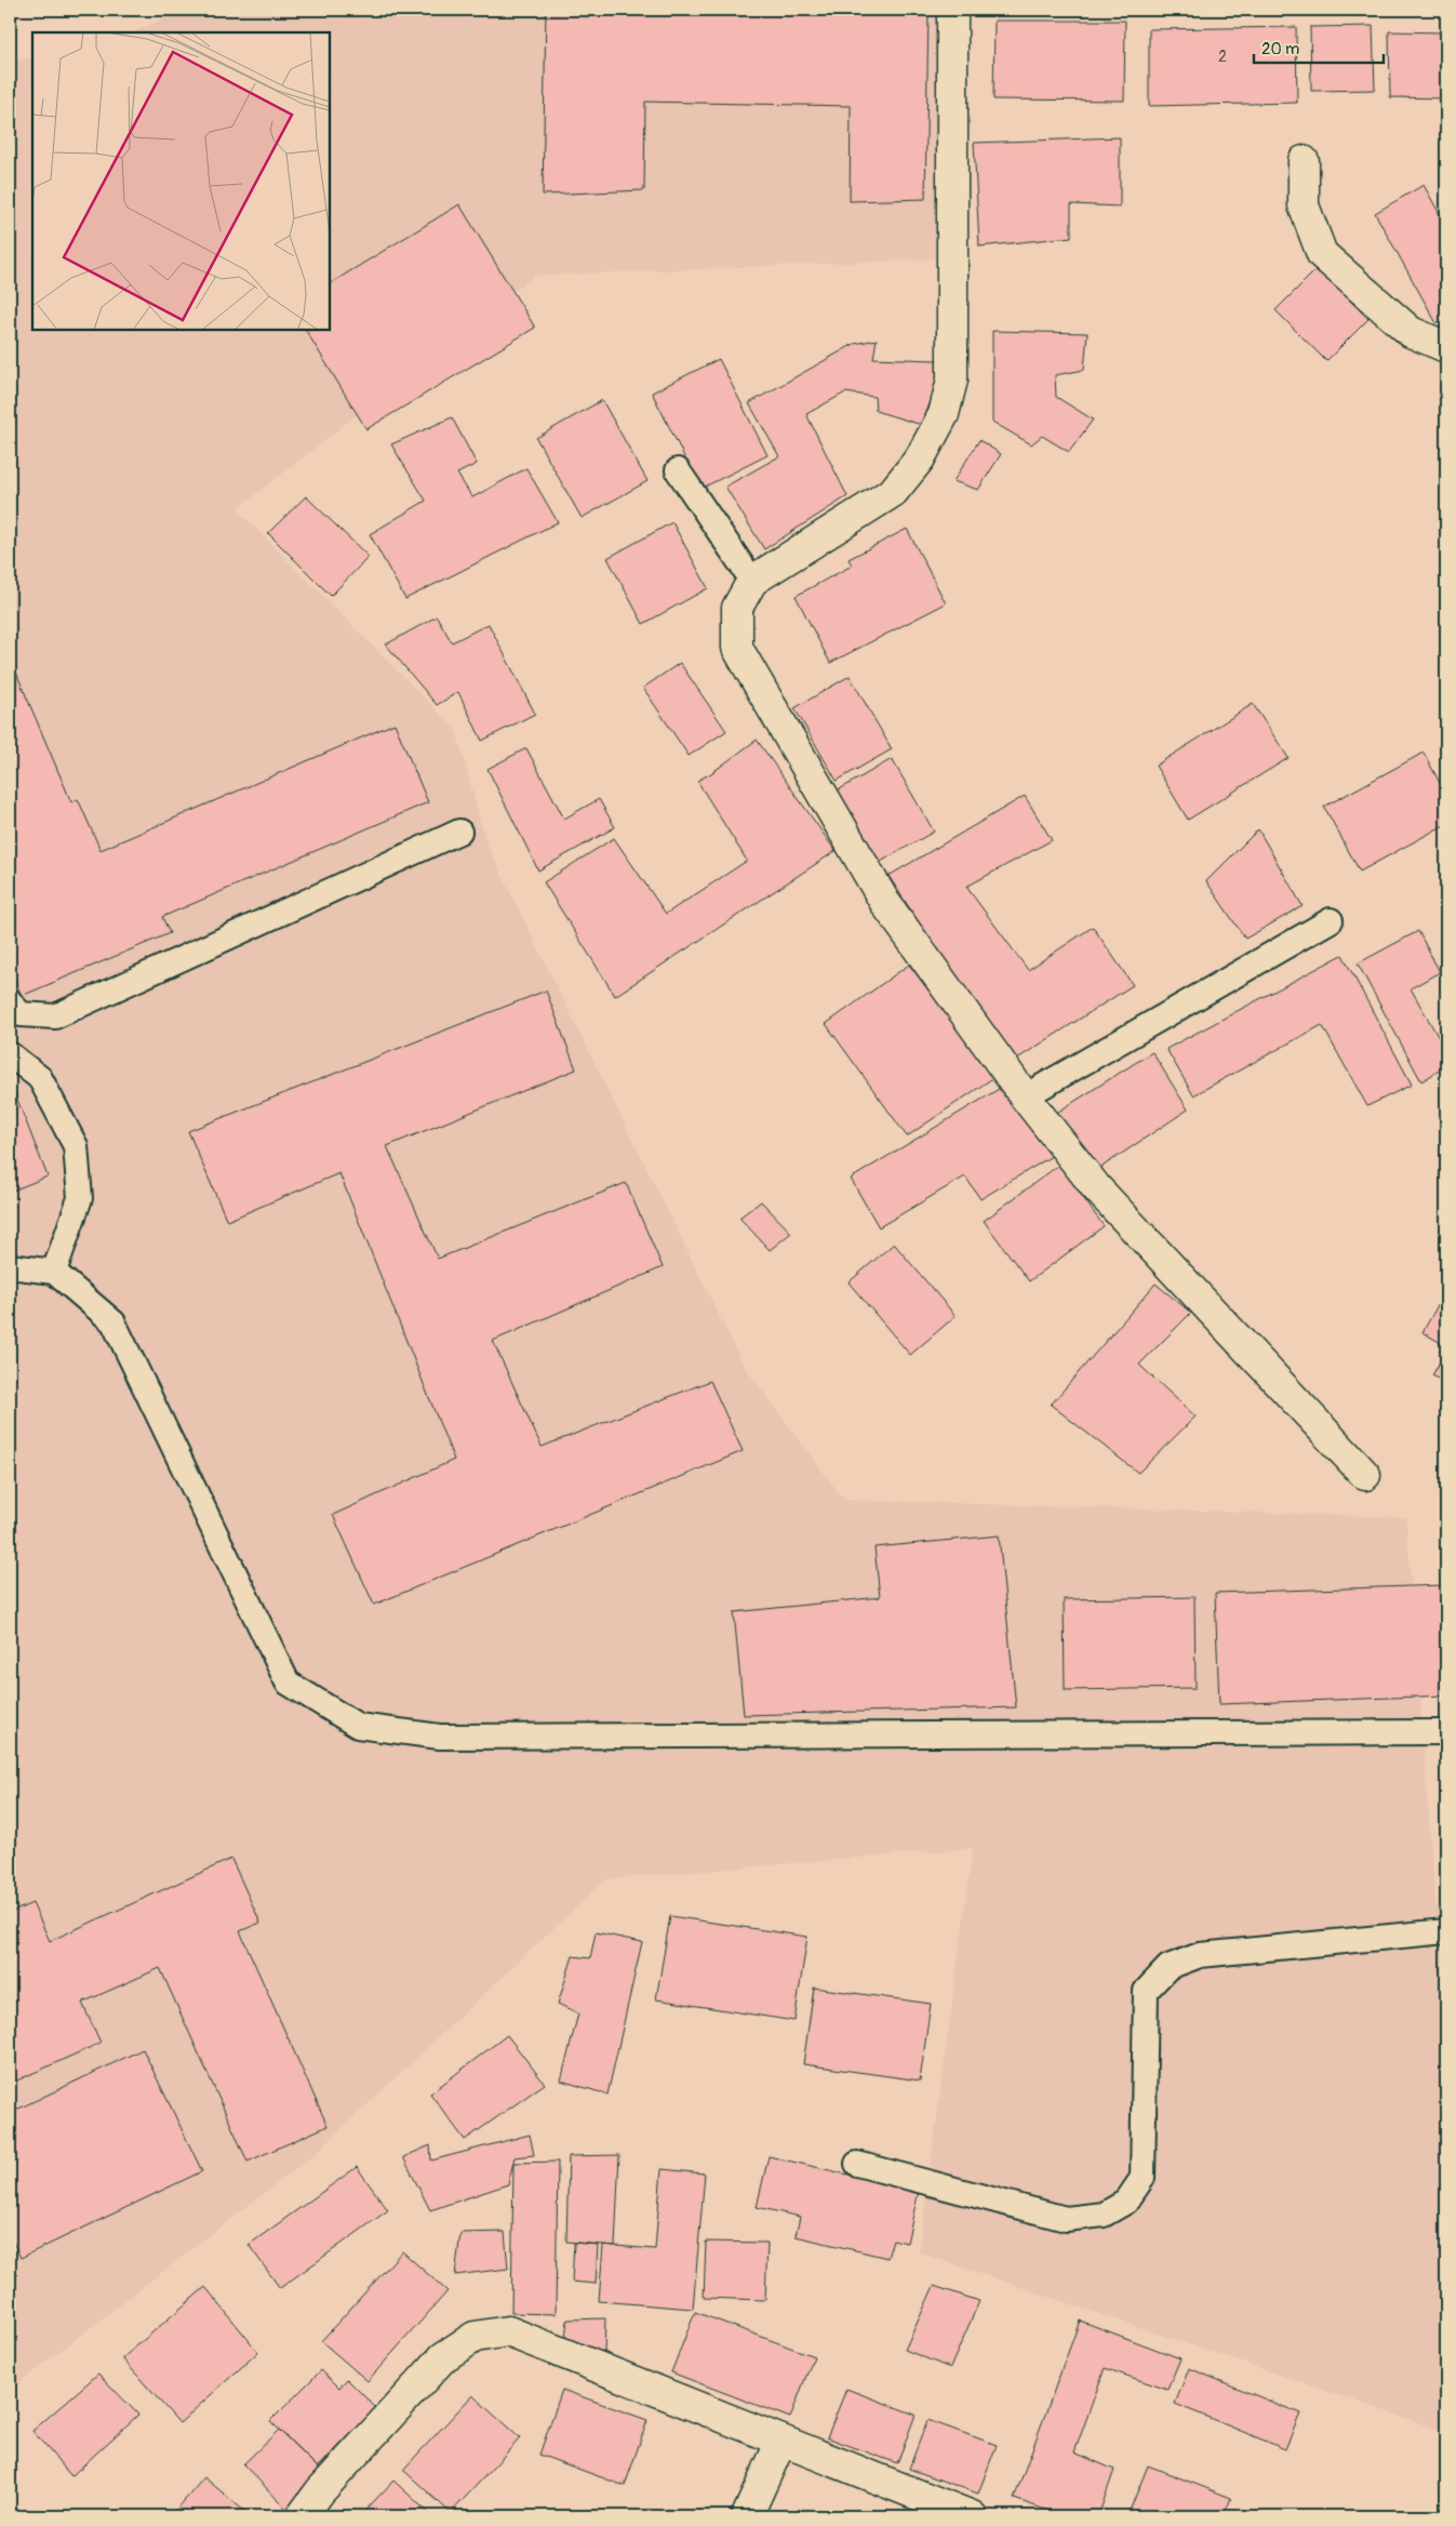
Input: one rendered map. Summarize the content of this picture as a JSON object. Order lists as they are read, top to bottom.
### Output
{
  "house_numbers": ["2"],
  "scale_bar": "20 m"
}
